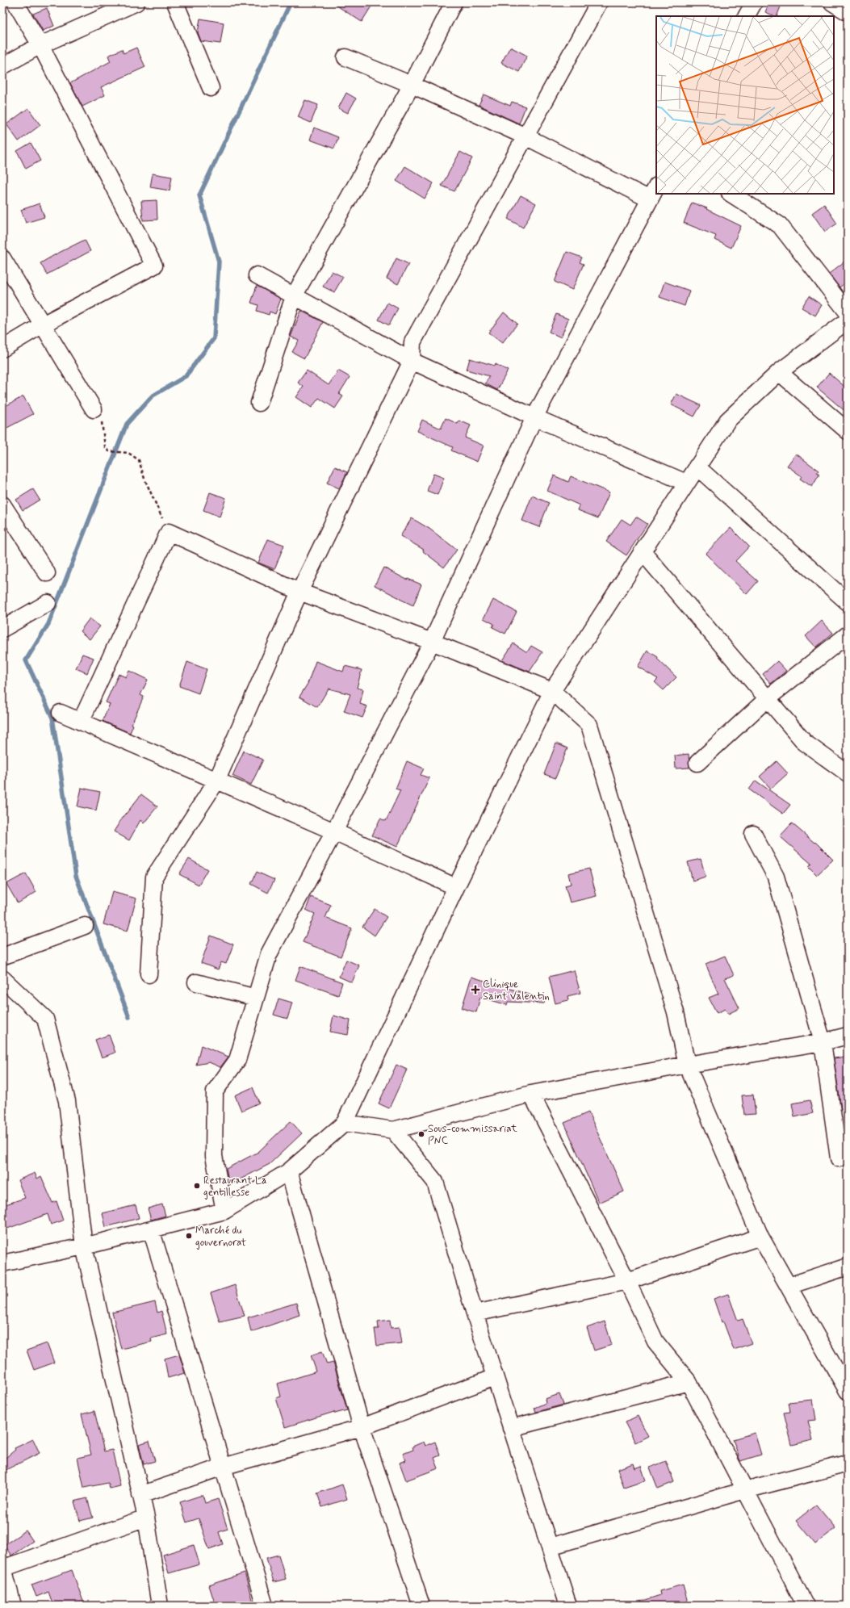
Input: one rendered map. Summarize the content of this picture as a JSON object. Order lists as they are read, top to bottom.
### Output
{
  "places": {
    "health": ["Clinique Saint Valentin"],
    "other": ["Sous-commissariat PNC", "Restaurant La gentillesse", "Marché du gouvernorat"]
  }
}
